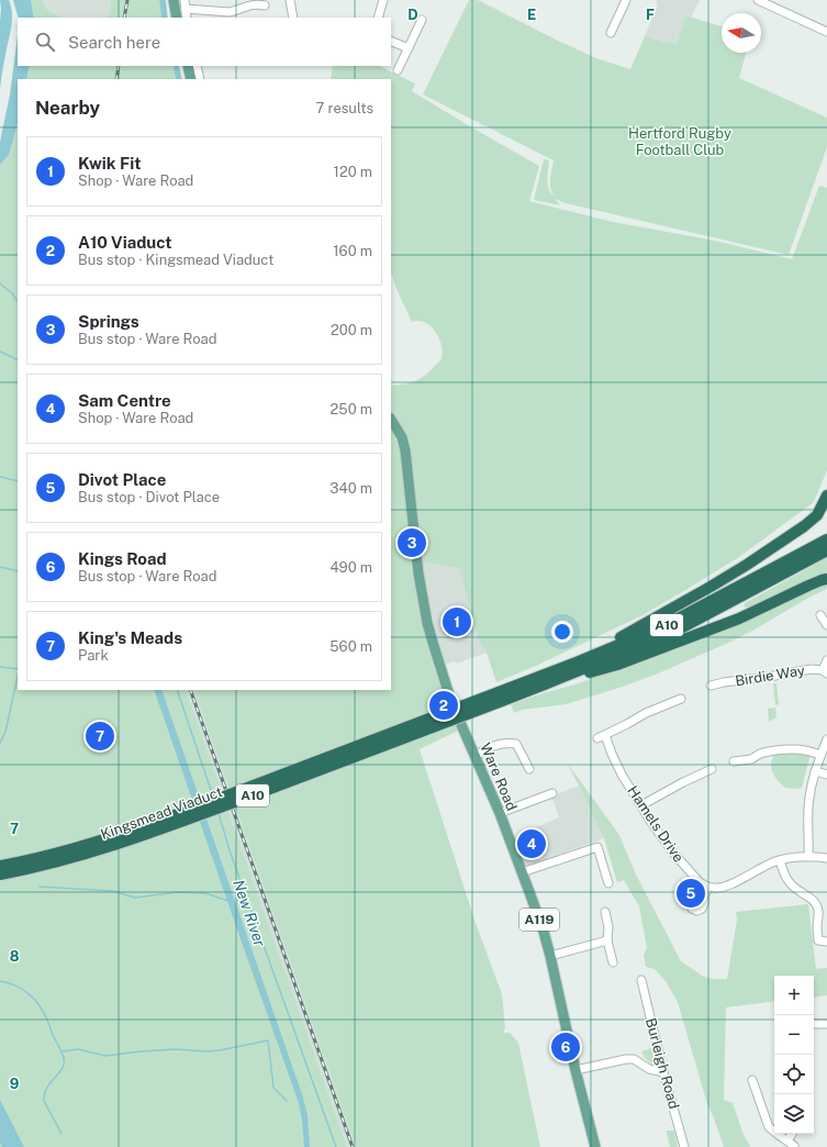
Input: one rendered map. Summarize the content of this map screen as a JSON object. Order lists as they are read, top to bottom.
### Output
{
  "streets": {
    "highway": ["A10", "Kingsmead Viaduct"],
    "main road": ["Ware Road", "A119"],
    "street": ["Birdie Way", "Hamels Drive", "Burleigh Road"]
  },
  "crossings": [
    ["A10", "Kingsmead Viaduct"]
  ],
  "water": ["New River"],
  "parks": ["Hertford Rugby Football Club"],
  "north": "left",
  "page": {
    "search": "Search here",
    "heading": ["Nearby", "7 results"],
    "list": [
      {
        "mark": "1",
        "name": "Kwik Fit",
        "note": "Shop · Ware Road",
        "value": "120 m"
      },
      {
        "mark": "2",
        "name": "A10 Viaduct",
        "note": "Bus stop · Kingsmead Viaduct",
        "value": "160 m"
      },
      {
        "mark": "3",
        "name": "Springs",
        "note": "Bus stop · Ware Road",
        "value": "200 m"
      },
      {
        "mark": "4",
        "name": "Sam Centre",
        "note": "Shop · Ware Road",
        "value": "250 m"
      },
      {
        "mark": "5",
        "name": "Divot Place",
        "note": "Bus stop · Divot Place",
        "value": "340 m"
      },
      {
        "mark": "6",
        "name": "Kings Road",
        "note": "Bus stop · Ware Road",
        "value": "490 m"
      },
      {
        "mark": "7",
        "name": "King's Meads",
        "note": "Park",
        "value": "560 m"
      }
    ],
    "pins": [
      "3",
      "1",
      "2",
      "7",
      "4",
      "5",
      "6"
    ],
    "map_buttons": ["+", "−"]
  },
  "grid": {
    "columns": ["D", "E", "F"],
    "rows": ["7", "8", "9"]
  }
}
